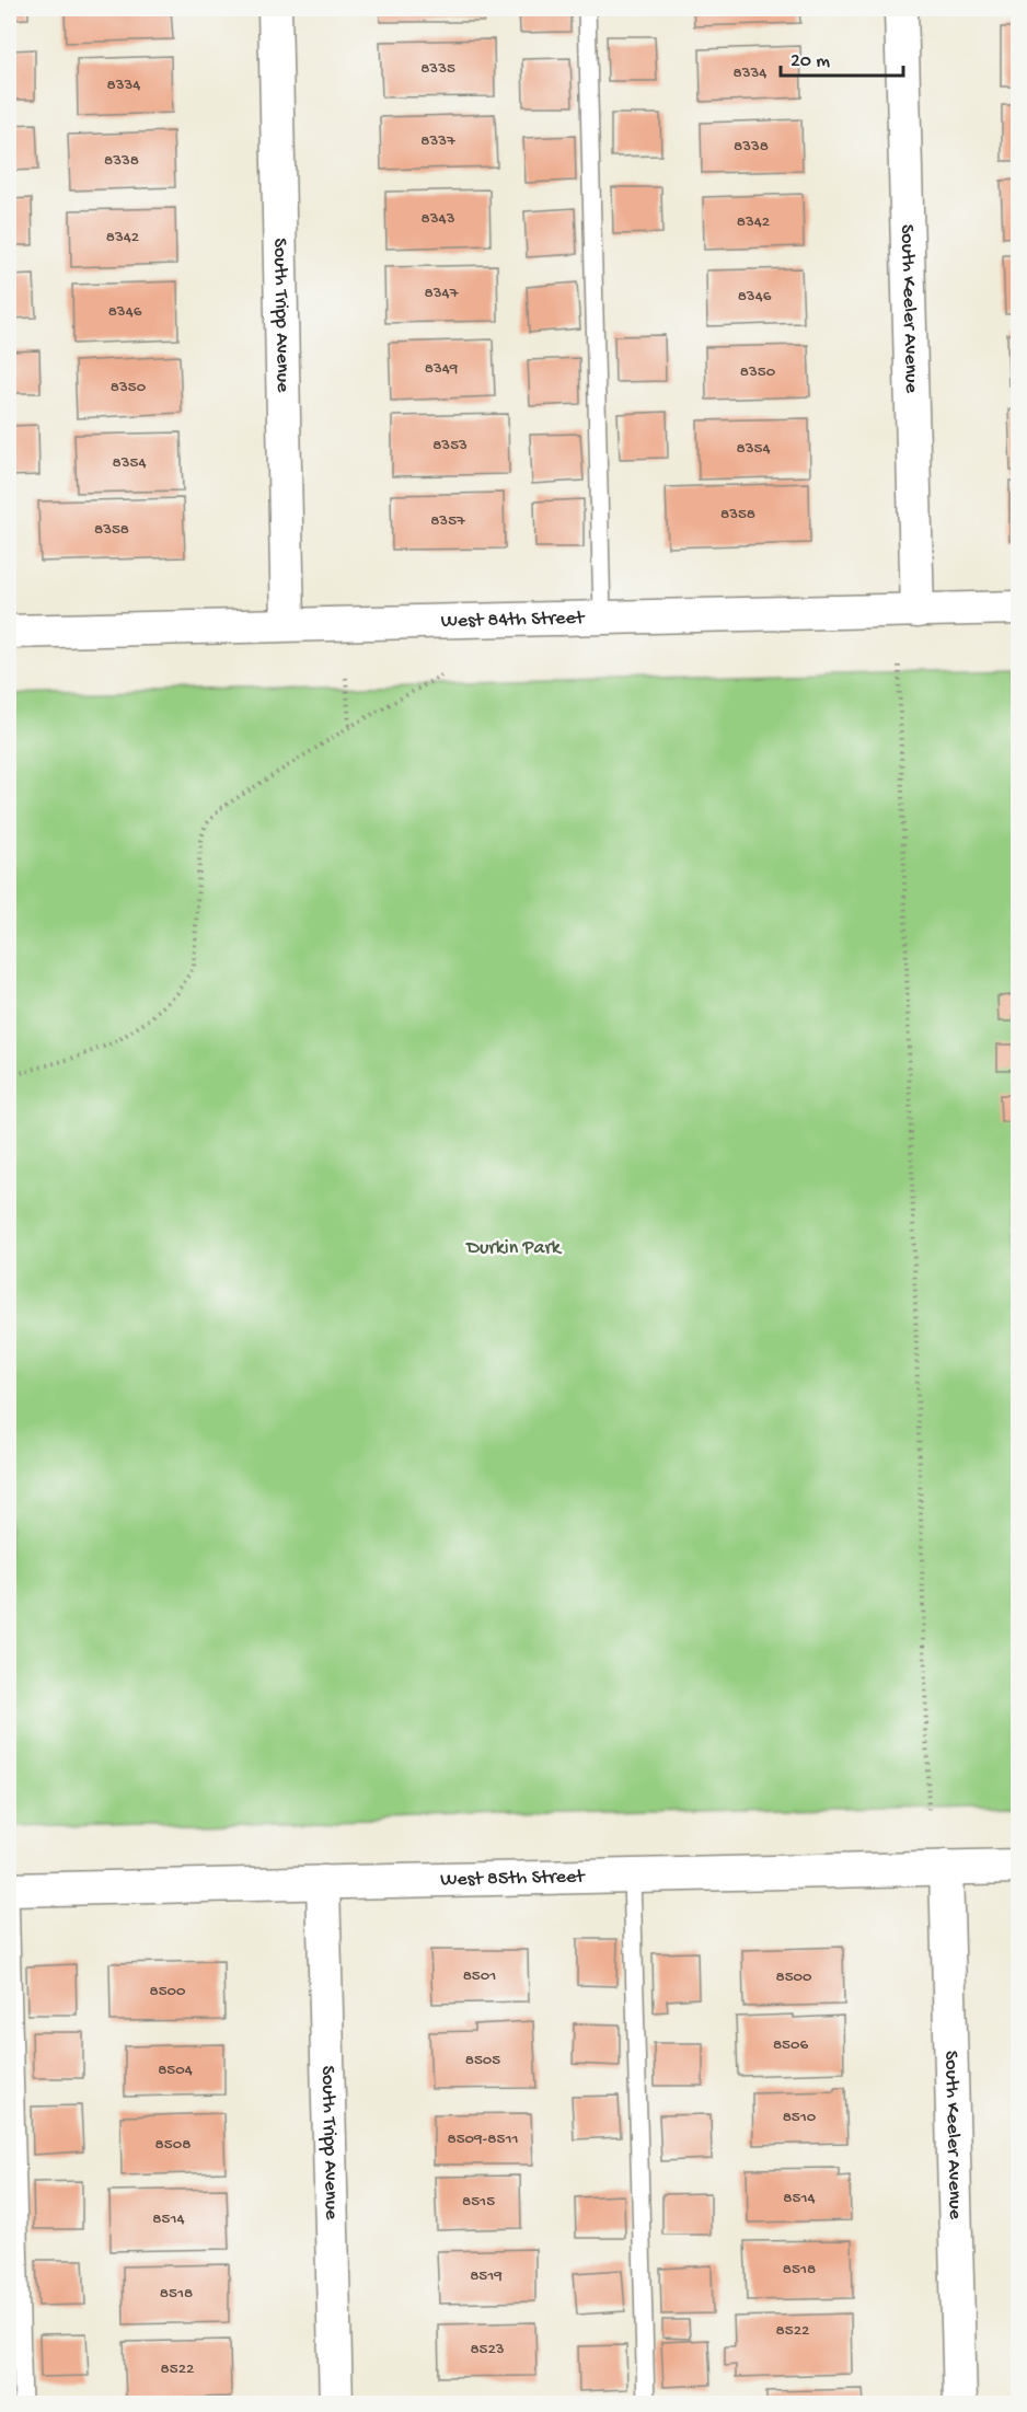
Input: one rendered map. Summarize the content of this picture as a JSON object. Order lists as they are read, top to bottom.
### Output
{
  "streets": {
    "street": [
      "South Keeler Avenue",
      "South Tripp Avenue",
      "West 84th Street",
      "West 85th Street"
    ]
  },
  "crossings": [
    ["South Keeler Avenue", "West 84th Street"],
    ["South Keeler Avenue", "West 85th Street"],
    ["South Tripp Avenue", "West 84th Street"],
    ["South Tripp Avenue", "West 85th Street"]
  ],
  "parks": ["Durkin Park"],
  "house_numbers": [
    "8335",
    "8334",
    "8334",
    "8337",
    "8338",
    "8338",
    "8343",
    "8342",
    "8342",
    "8347",
    "8346",
    "8346",
    "8349",
    "8350",
    "8350",
    "8353",
    "8354",
    "8354",
    "8358",
    "8357",
    "8358",
    "8501",
    "8500",
    "8500",
    "8506",
    "8505",
    "8504",
    "8510",
    "8509-8511",
    "8508",
    "8514",
    "8515",
    "8514",
    "8518",
    "8519",
    "8518",
    "8522",
    "8523",
    "8522"
  ],
  "scale_bar": "20 m"
}
